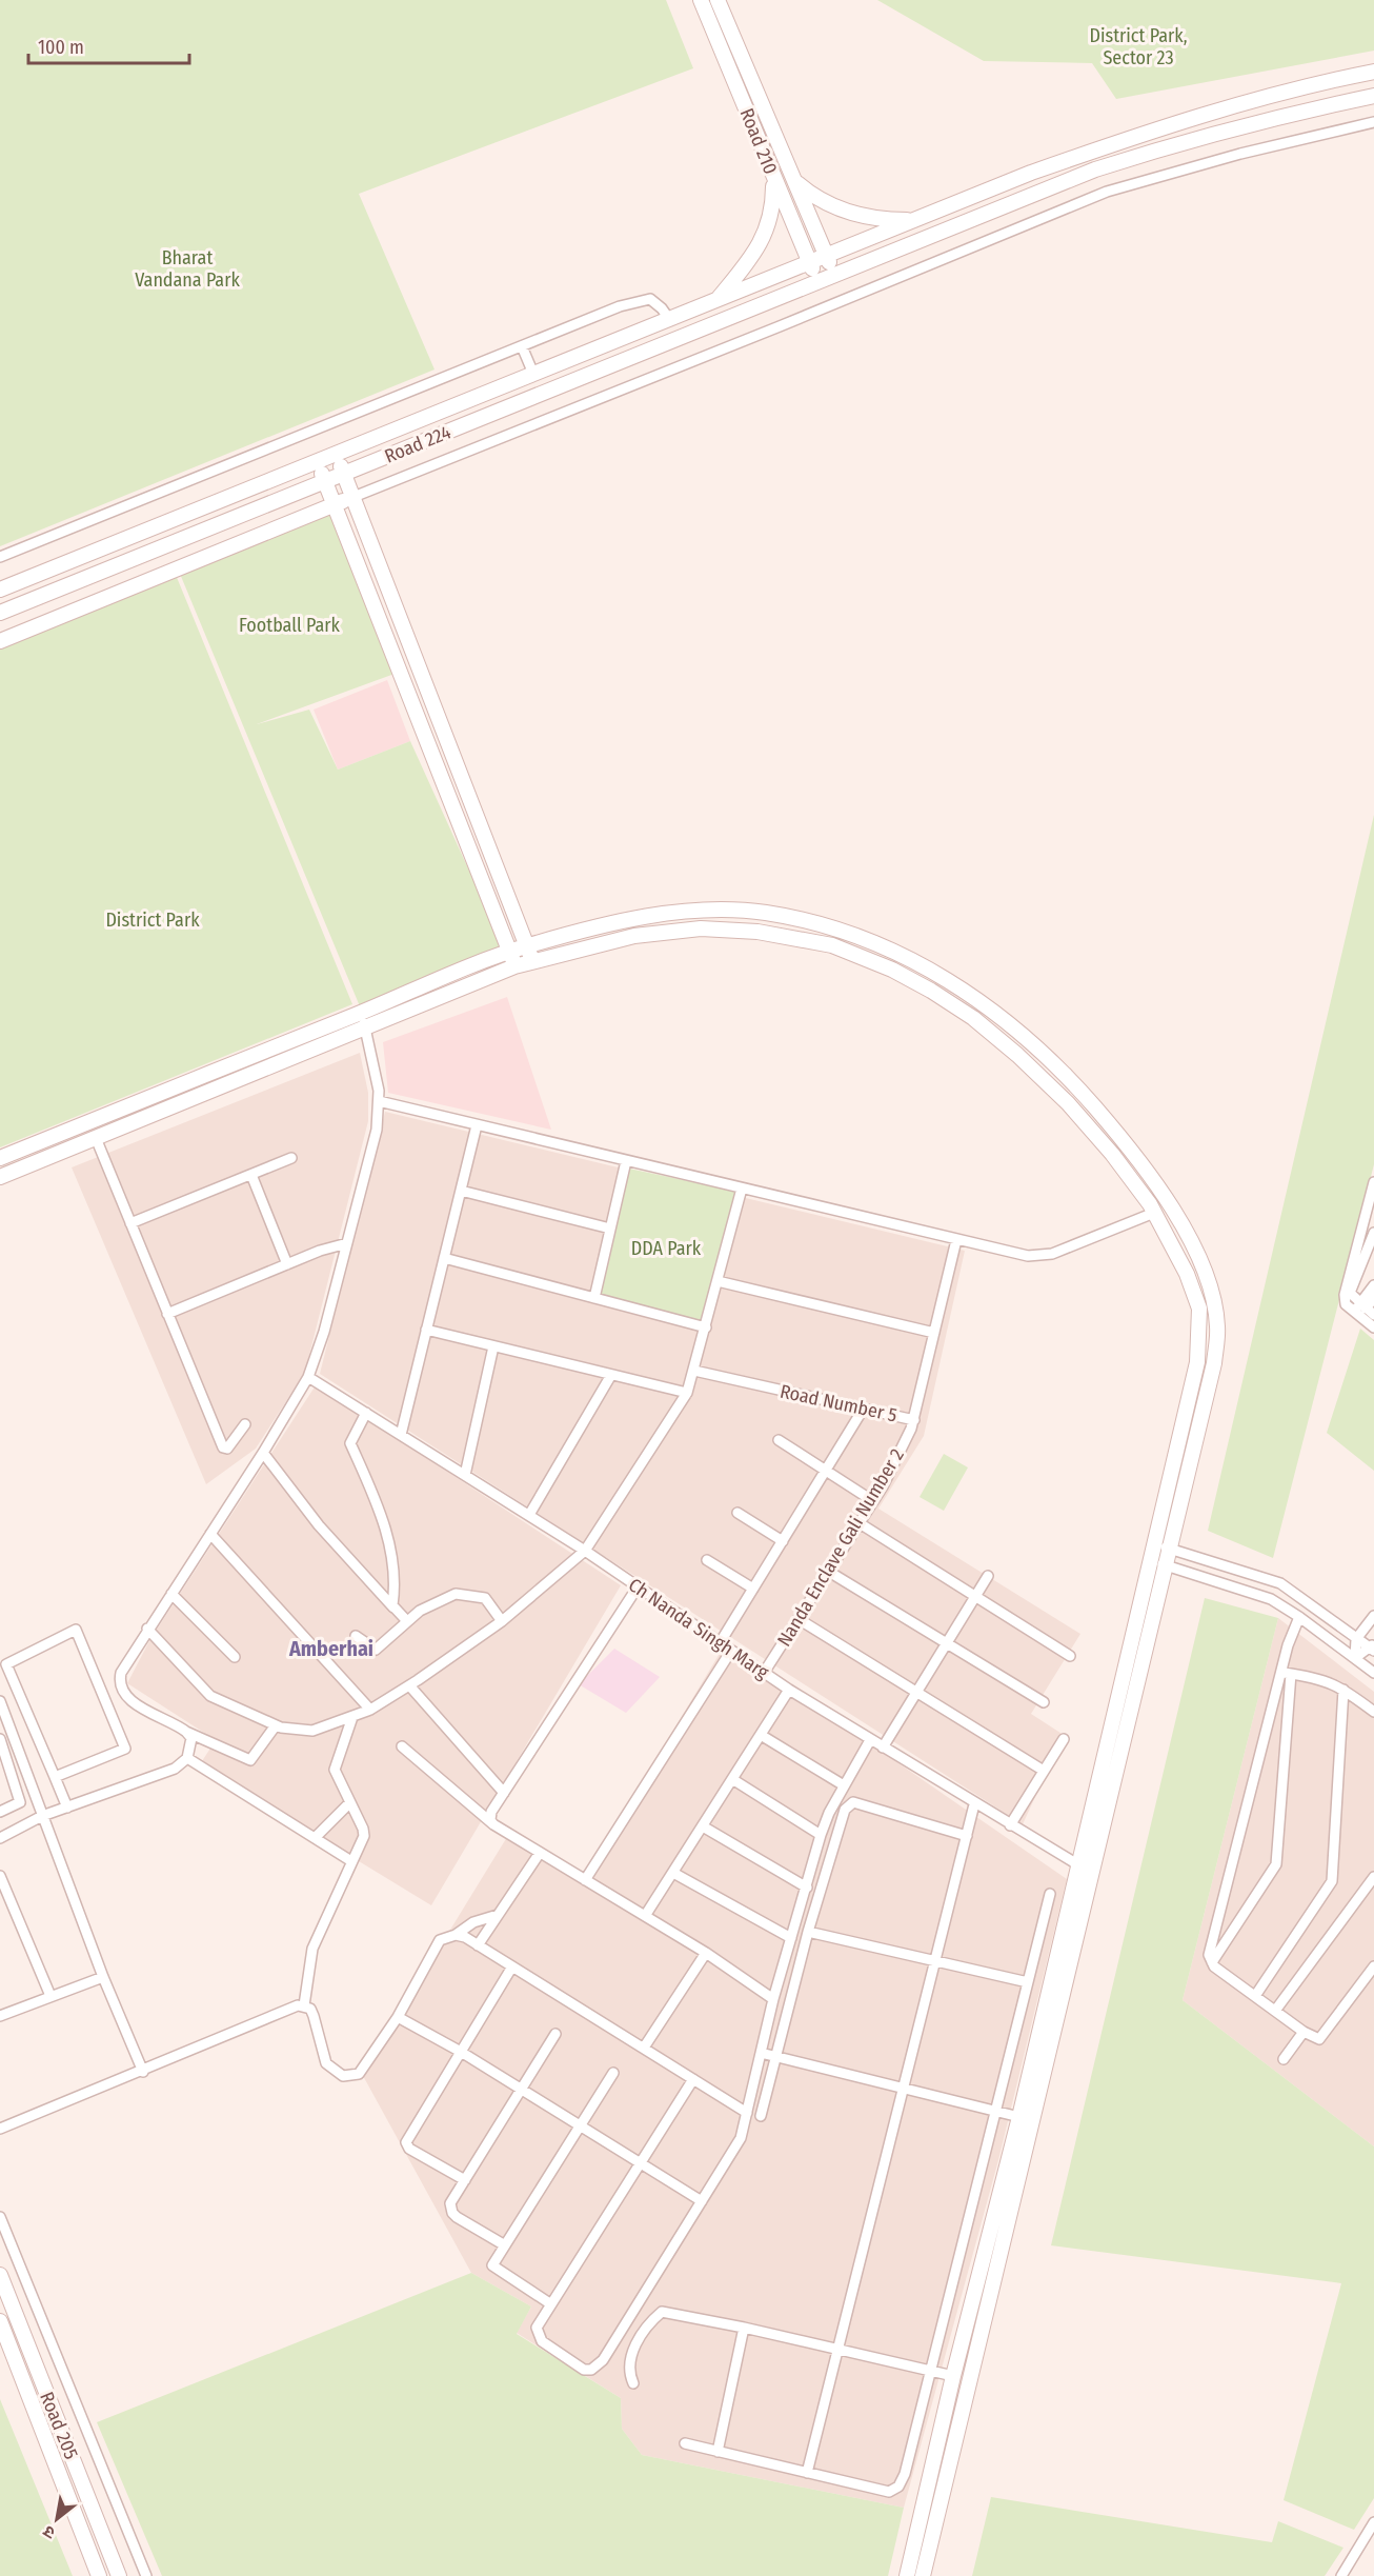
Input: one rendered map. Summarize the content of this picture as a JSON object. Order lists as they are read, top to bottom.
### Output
{
  "streets": {
    "street": [
      "Road 210",
      "Road 224",
      "Road Number 5",
      "Nanda Enclave Gali Number 2",
      "Ch Nanda Singh Marg",
      "Road 205"
    ]
  },
  "crossings": [
    ["Road 210", "Road 224"],
    ["Road Number 5", "Nanda Enclave Gali Number 2"],
    ["Nanda Enclave Gali Number 2", "Ch Nanda Singh Marg"]
  ],
  "districts": ["Amberhai"],
  "parks": [
    "District Park, Sector 23",
    "Bharat Vandana Park",
    "Football Park",
    "District Park",
    "DDA Park"
  ],
  "scale_bar": "100 m",
  "north": "bottom left"
}
